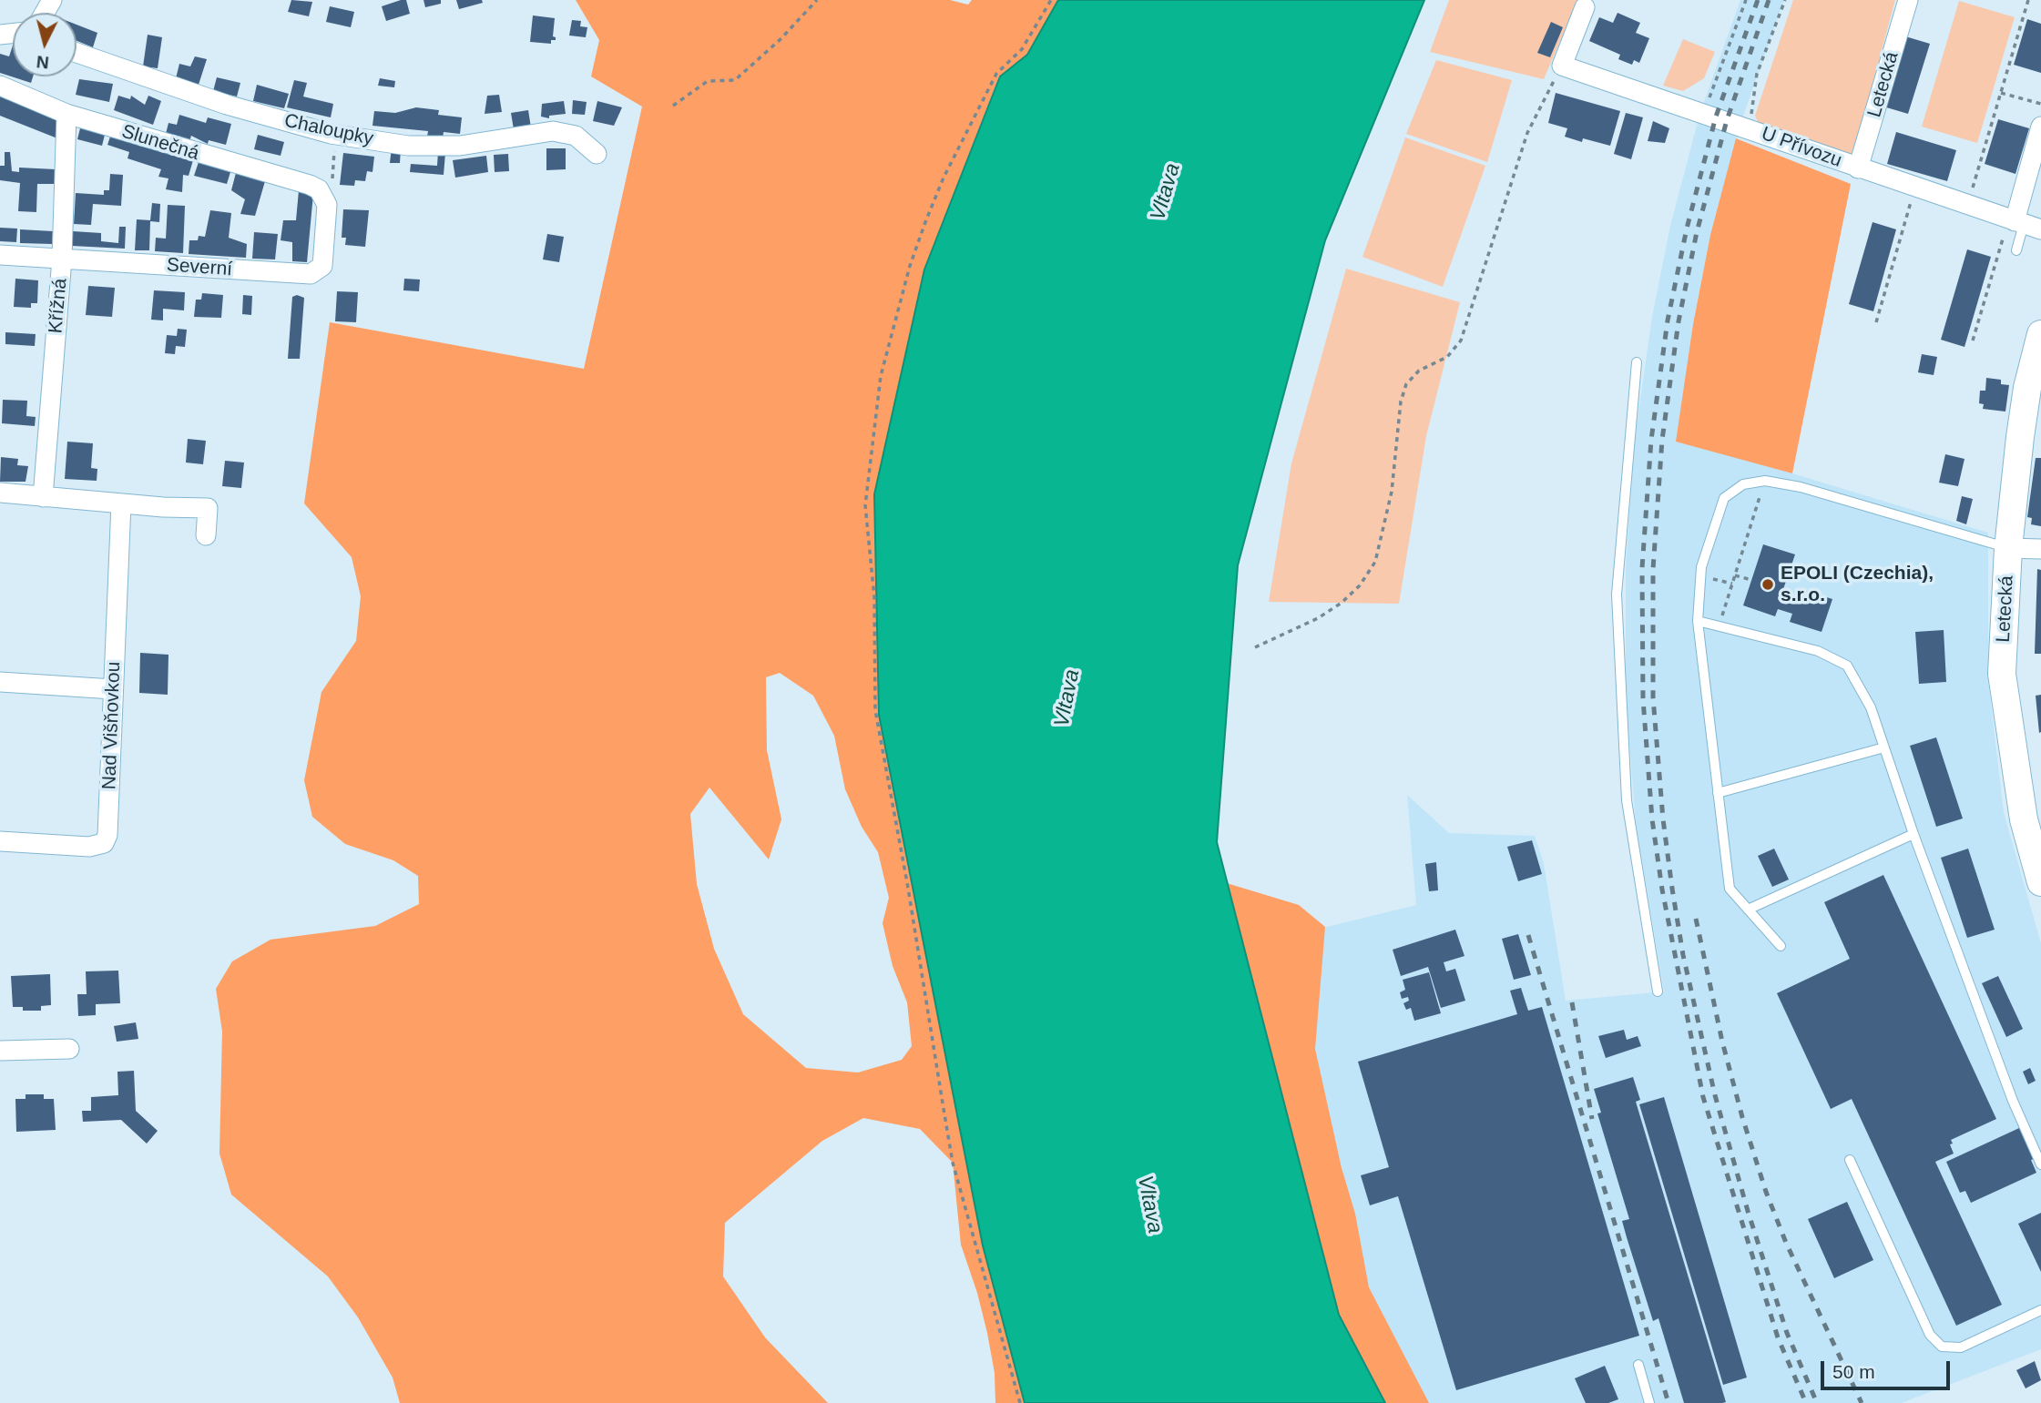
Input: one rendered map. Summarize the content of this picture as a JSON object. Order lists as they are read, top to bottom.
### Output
{
  "streets": {
    "street": [
      "Letecká",
      "Chaloupky",
      "Slunečná",
      "U Přívozu",
      "Severní",
      "Křížná",
      "Nad Višňovkou"
    ]
  },
  "crossings": [
    ["Letecká", "U Přívozu"],
    ["Slunečná", "Severní"],
    ["Slunečná", "Křížná"],
    ["Severní", "Křížná"]
  ],
  "water": ["Vltava"],
  "places": ["EPOLI (Czechia), s.r.o."],
  "scale_bar": "50 m",
  "north": "bottom"
}
